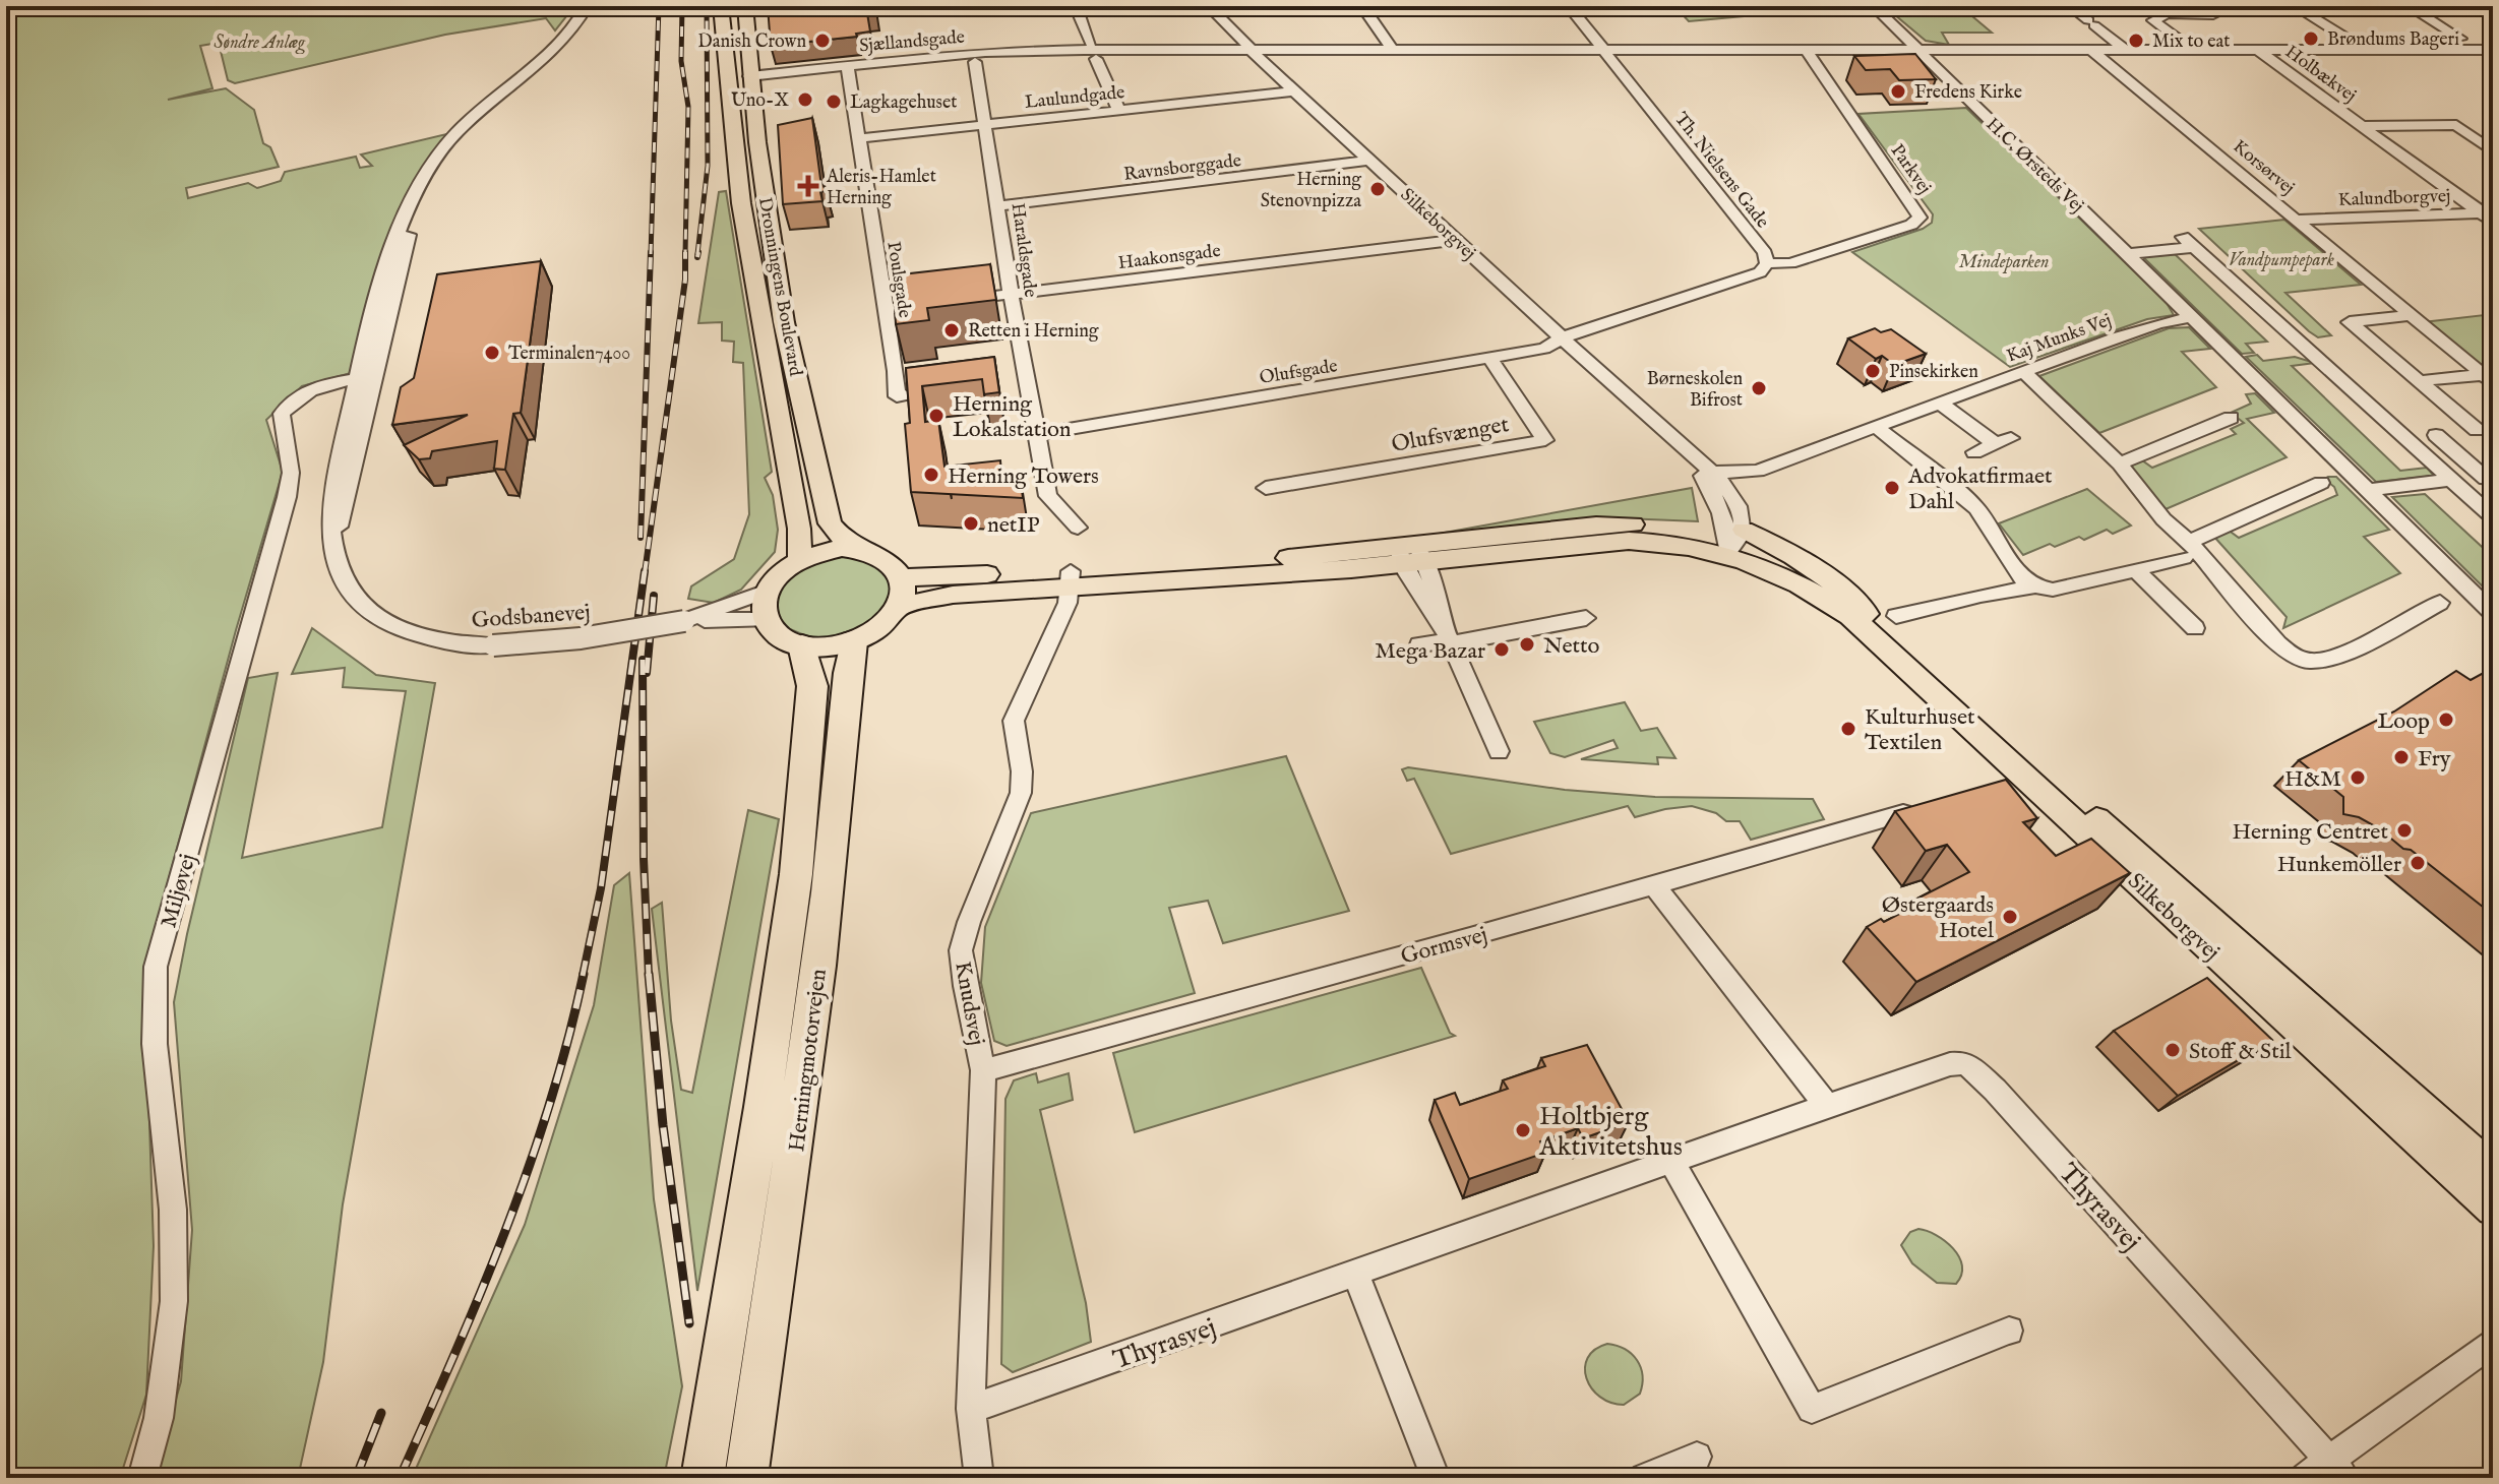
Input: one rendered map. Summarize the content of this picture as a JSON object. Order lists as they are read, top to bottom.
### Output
{
  "streets": {
    "highway": ["Herningmotorvejen"],
    "main road": ["Silkeborgvej", "Dronningens Boulevard"],
    "street": [
      "Sjællandsgade",
      "Holbækvej",
      "Laulundgade",
      "H.C. Ørsteds Vej",
      "Ravnsborggade",
      "Korsørvej",
      "Parkvej",
      "Th. Nielsens Gade",
      "Kalundborgvej",
      "Haraldsgade",
      "Haakonsgade",
      "Poulsgade",
      "Kaj Munks Vej",
      "Olufsgade",
      "Olufsvænget",
      "Godsbanevej",
      "Miljøvej",
      "Gormsvej",
      "Knudsvej",
      "Thyrasvej"
    ]
  },
  "crossings": [
    ["Sjællandsgade", "Holbækvej"],
    ["Sjællandsgade", "H.C. Ørsteds Vej"],
    ["Sjællandsgade", "Korsørvej"],
    ["Sjællandsgade", "Parkvej"],
    ["Sjællandsgade", "Th. Nielsens Gade"],
    ["Sjællandsgade", "Silkeborgvej"],
    ["Sjællandsgade", "Poulsgade"],
    ["Sjællandsgade", "Dronningens Boulevard"],
    ["Holbækvej", "Kalundborgvej"],
    ["Laulundgade", "Silkeborgvej"],
    ["Laulundgade", "Haraldsgade"],
    ["Laulundgade", "Poulsgade"],
    ["H.C. Ørsteds Vej", "Kaj Munks Vej"],
    ["Ravnsborggade", "Silkeborgvej"],
    ["Ravnsborggade", "Haraldsgade"],
    ["Korsørvej", "Kalundborgvej"],
    ["Parkvej", "Th. Nielsens Gade"],
    ["Th. Nielsens Gade", "Silkeborgvej"],
    ["Th. Nielsens Gade", "Olufsgade"],
    ["Silkeborgvej", "Haakonsgade"],
    ["Silkeborgvej", "Dronningens Boulevard"],
    ["Silkeborgvej", "Kaj Munks Vej"],
    ["Silkeborgvej", "Olufsgade"],
    ["Silkeborgvej", "Godsbanevej"],
    ["Silkeborgvej", "Knudsvej"],
    ["Silkeborgvej", "Herningmotorvejen"],
    ["Haraldsgade", "Haakonsgade"],
    ["Haraldsgade", "Olufsgade"],
    ["Haakonsgade", "Poulsgade"],
    ["Dronningens Boulevard", "Godsbanevej"],
    ["Dronningens Boulevard", "Herningmotorvejen"],
    ["Olufsgade", "Olufsvænget"],
    ["Godsbanevej", "Miljøvej"],
    ["Godsbanevej", "Herningmotorvejen"],
    ["Gormsvej", "Knudsvej"],
    ["Knudsvej", "Thyrasvej"]
  ],
  "parks": ["Søndre Anlæg", "Vandpumpepark", "Mindeparken"],
  "places": {
    "other": [
      "Brøndums Bageri",
      "Danish Crown",
      "Mix to eat",
      "Fredens Kirke",
      "Uno-X",
      "Lagkagehuset",
      "Herning Stenovnpizza",
      "Retten i Herning",
      "Terminalen7400",
      "Pinsekirken",
      "Børneskolen Bifrost",
      "Herning Lokalstation",
      "Herning Towers",
      "Advokatfirmaet Dahl",
      "netIP",
      "Netto",
      "Mega Bazar",
      "Loop",
      "Kulturhuset Textilen",
      "Fry",
      "H&M",
      "Herning Centret",
      "Hunkemöller",
      "Østergaards Hotel",
      "Stoff & Stil",
      "Holtbjerg Aktivitetshus"
    ],
    "health": ["Aleris-Hamlet Herning"]
  }
}
